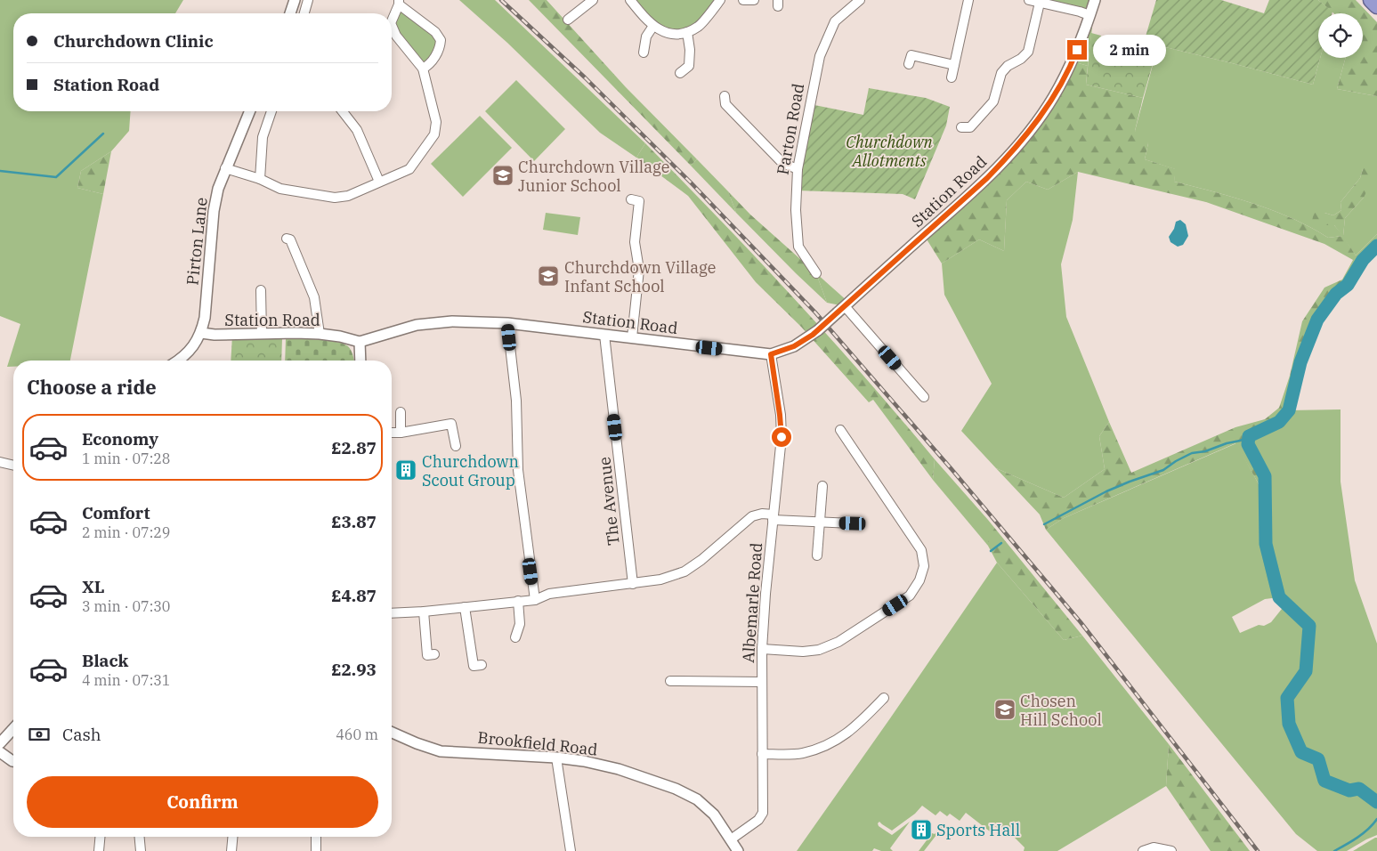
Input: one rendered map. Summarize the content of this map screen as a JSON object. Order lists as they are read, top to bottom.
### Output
{
  "streets": {
    "street": [
      "Parton Road",
      "Station Road",
      "Pirton Lane",
      "The Avenue",
      "Albemarle Road",
      "Brookfield Road"
    ]
  },
  "crossings": [
    ["Station Road", "Pirton Lane"],
    ["Station Road", "The Avenue"],
    ["Station Road", "Albemarle Road"],
    ["Albemarle Road", "Brookfield Road"]
  ],
  "parks": ["Churchdown Allotments"],
  "places": {
    "school or university": ["Churchdown Village Junior School", "Churchdown Village Infant School", "Chosen Hill School"],
    "building": ["Churchdown Scout Group", "Sports Hall"]
  },
  "page": {
    "banner": ["Churchdown Clinic", "Station Road"],
    "bubble": "2 min",
    "heading": "Choose a ride",
    "list": [
      {
        "name": "Economy",
        "note": "1 min · 07:28",
        "value": "£2.87"
      },
      {
        "name": "Comfort",
        "note": "2 min · 07:29",
        "value": "£3.87"
      },
      {
        "name": "XL",
        "note": "3 min · 07:30",
        "value": "£4.87"
      },
      {
        "name": "Black",
        "note": "4 min · 07:31",
        "value": "£2.93"
      }
    ],
    "pay": ["Cash", "460 m"],
    "buttons": "Confirm"
  }
}
